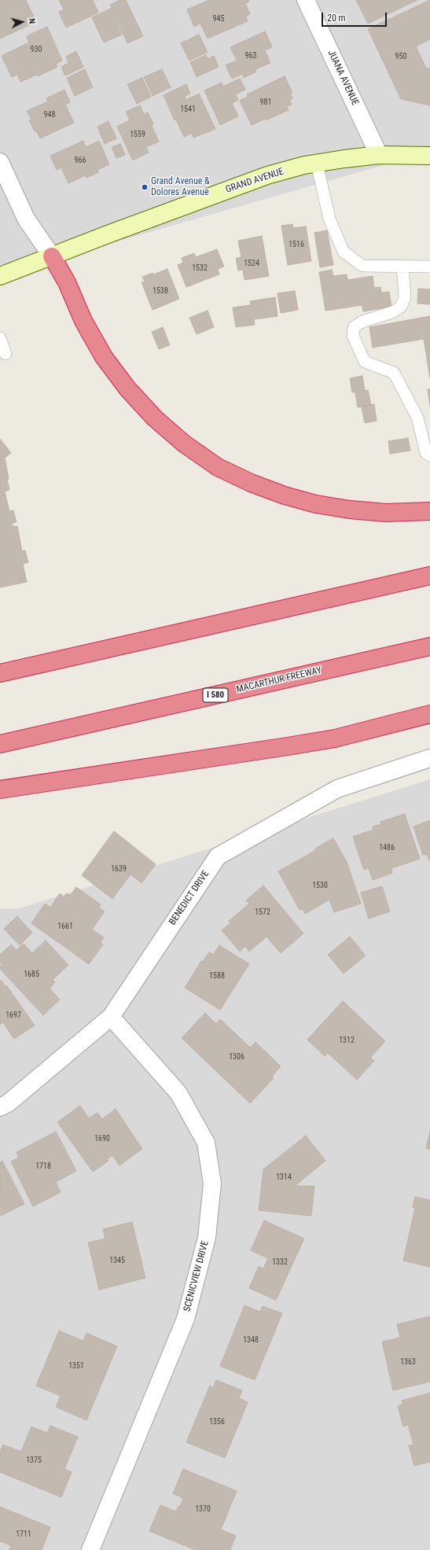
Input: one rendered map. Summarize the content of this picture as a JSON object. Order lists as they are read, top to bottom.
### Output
{
  "streets": {
    "highway": ["MACARTHUR FREEWAY", "I 580"],
    "main road": ["GRAND AVENUE"],
    "street": ["JUANA AVENUE", "BENEDICT DRIVE", "SCENICVIEW DRIVE"]
  },
  "crossings": [
    ["JUANA AVENUE", "GRAND AVENUE"],
    ["BENEDICT DRIVE", "SCENICVIEW DRIVE"]
  ],
  "places": ["Grand Avenue & Dolores Avenue"],
  "house_numbers": [
    "945",
    "930",
    "963",
    "950",
    "981",
    "1541",
    "948",
    "1559",
    "966",
    "1516",
    "1524",
    "1532",
    "1538",
    "1486",
    "1639",
    "1530",
    "1572",
    "1661",
    "1685",
    "1588",
    "1697",
    "1312",
    "1306",
    "1690",
    "1718",
    "1314",
    "1345",
    "1332",
    "1348",
    "1363",
    "1351",
    "1356",
    "1375",
    "1370",
    "1711"
  ],
  "scale_bar": "20 m",
  "north": "right"
}
